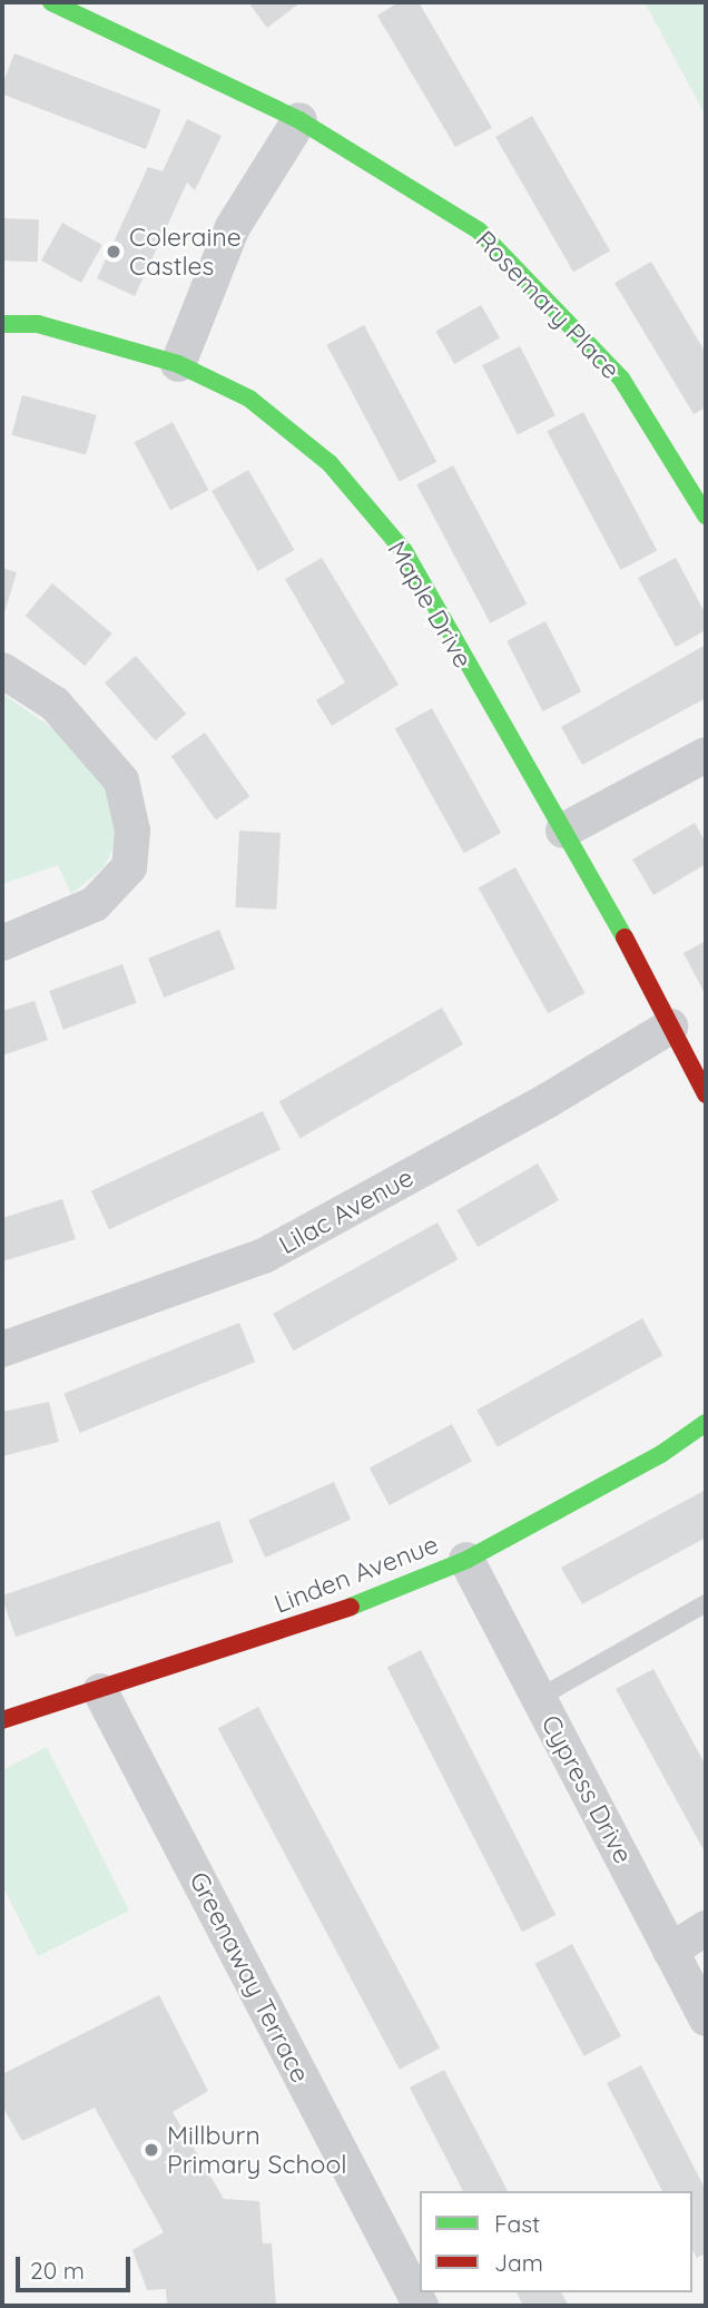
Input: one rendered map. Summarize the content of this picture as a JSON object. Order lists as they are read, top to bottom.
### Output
{
  "streets": {
    "street": [
      "Rosemary Place",
      "Maple Drive",
      "Lilac Avenue",
      "Linden Avenue",
      "Cypress Drive",
      "Greenaway Terrace"
    ]
  },
  "crossings": [
    ["Maple Drive", "Lilac Avenue"],
    ["Linden Avenue", "Cypress Drive"],
    ["Linden Avenue", "Greenaway Terrace"]
  ],
  "places": ["Coleraine Castles", "Millburn Primary School"],
  "legend": ["Fast", "Jam"],
  "scale_bar": "20 m"
}
